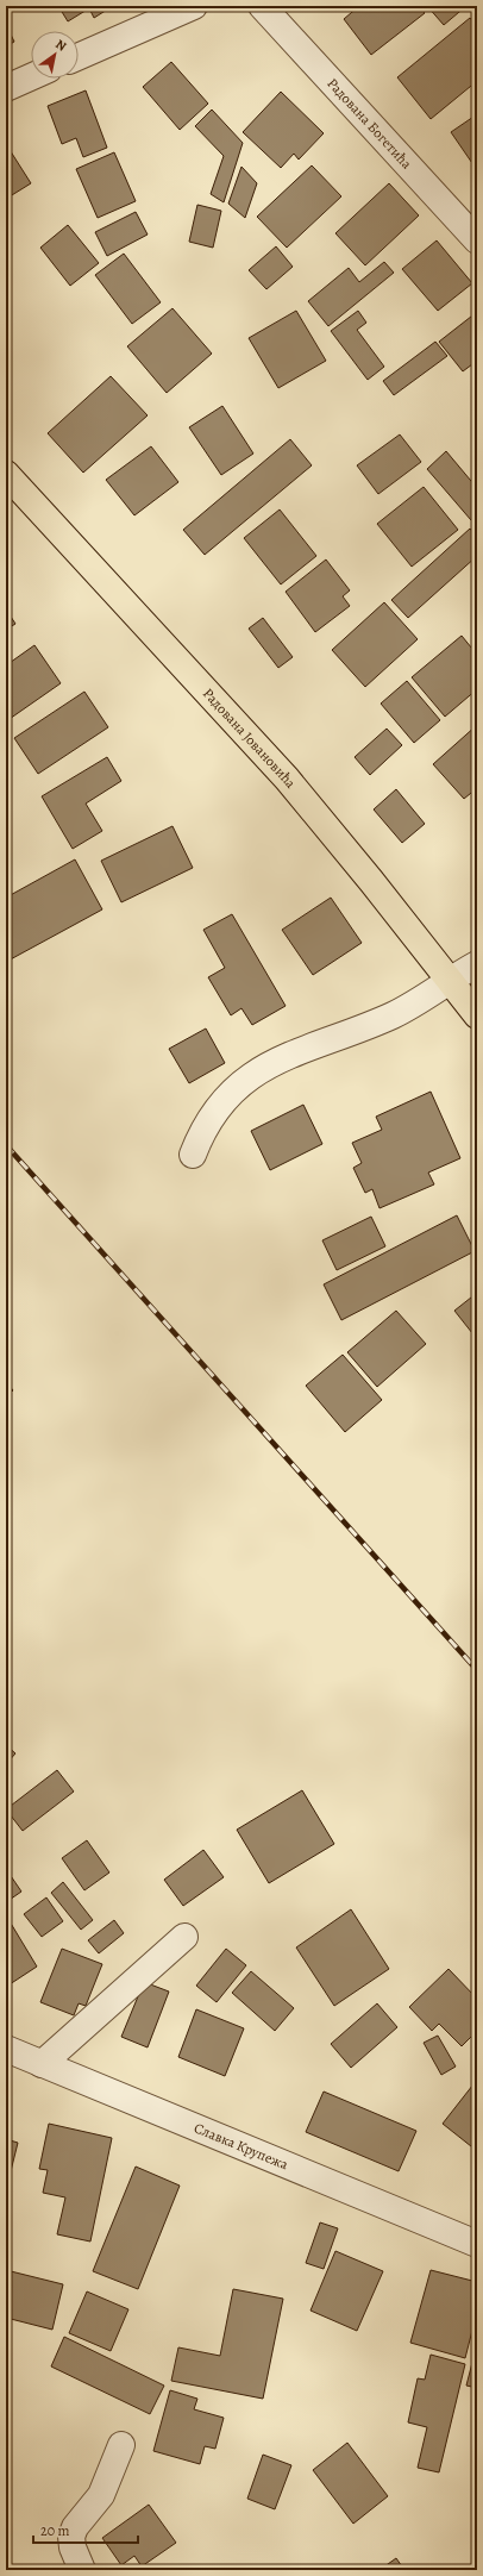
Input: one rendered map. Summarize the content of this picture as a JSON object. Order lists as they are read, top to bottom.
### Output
{
  "streets": {
    "main road": ["Радована Јовановића"],
    "street": ["Радована Богетића", "Славка Крупежа"]
  },
  "scale_bar": "20 m",
  "north": "top right"
}
